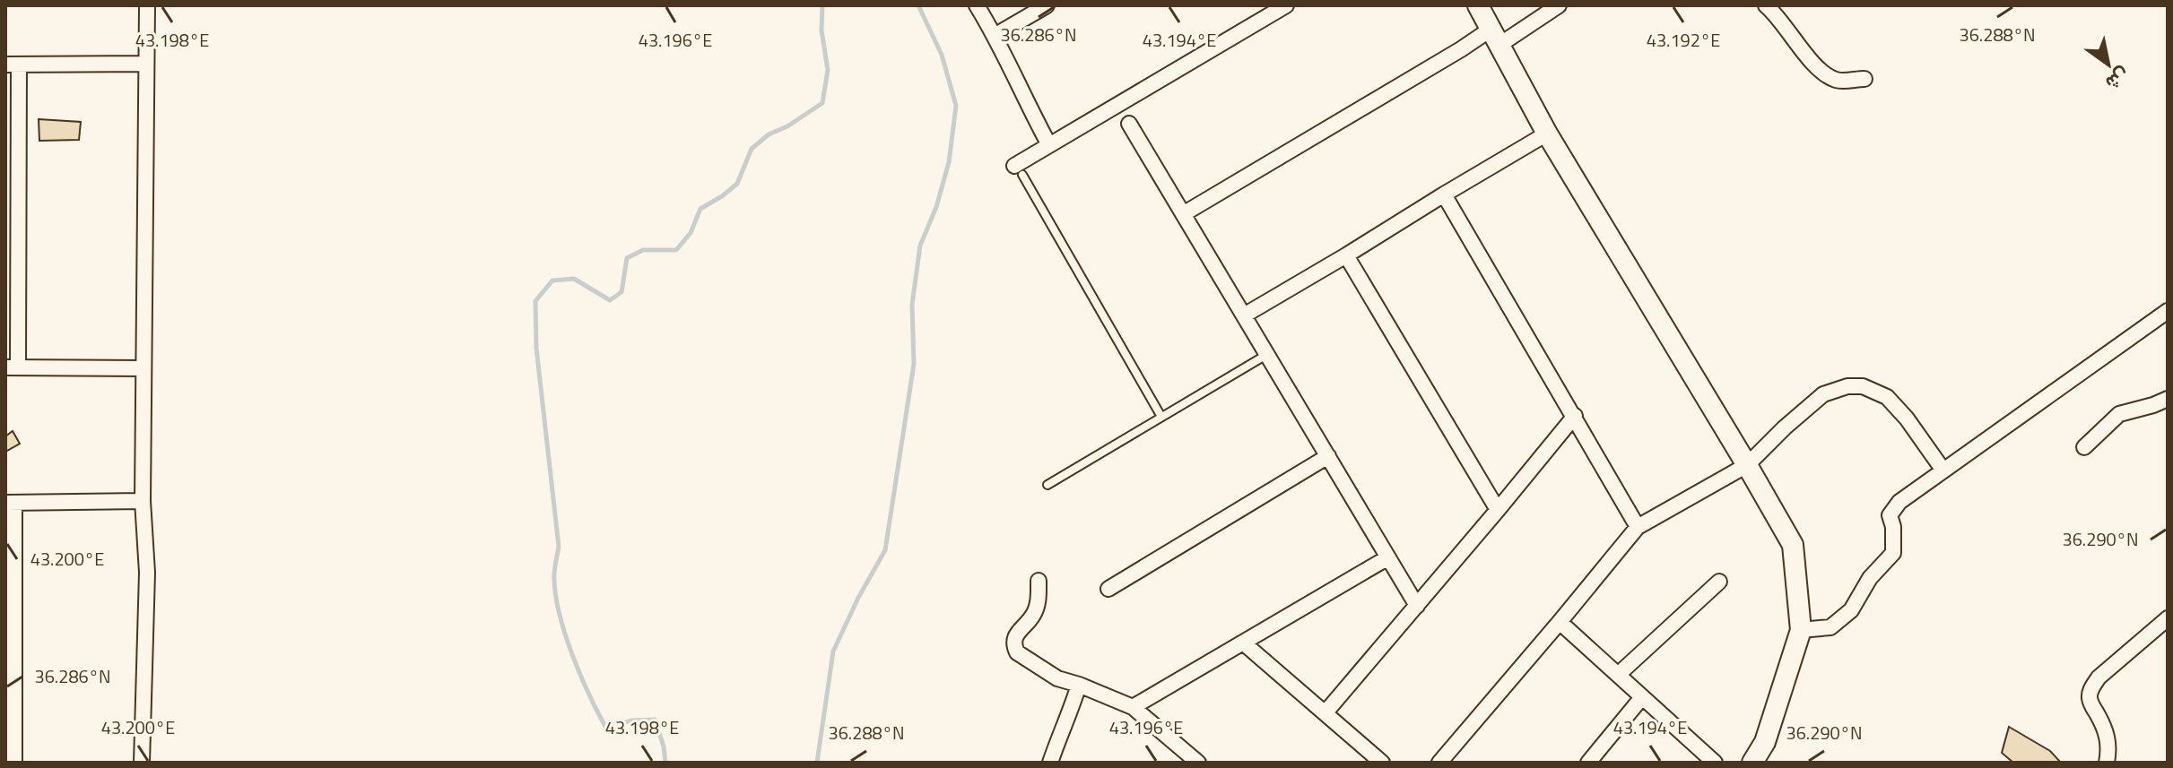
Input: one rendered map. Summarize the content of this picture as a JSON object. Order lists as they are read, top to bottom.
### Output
{
  "north": "bottom right",
  "coordinates": [
    "36.288°N",
    "36.286°N",
    "43.198°E",
    "43.196°E",
    "43.194°E",
    "43.192°E",
    "36.290°N",
    "43.200°E"
  ]
}
